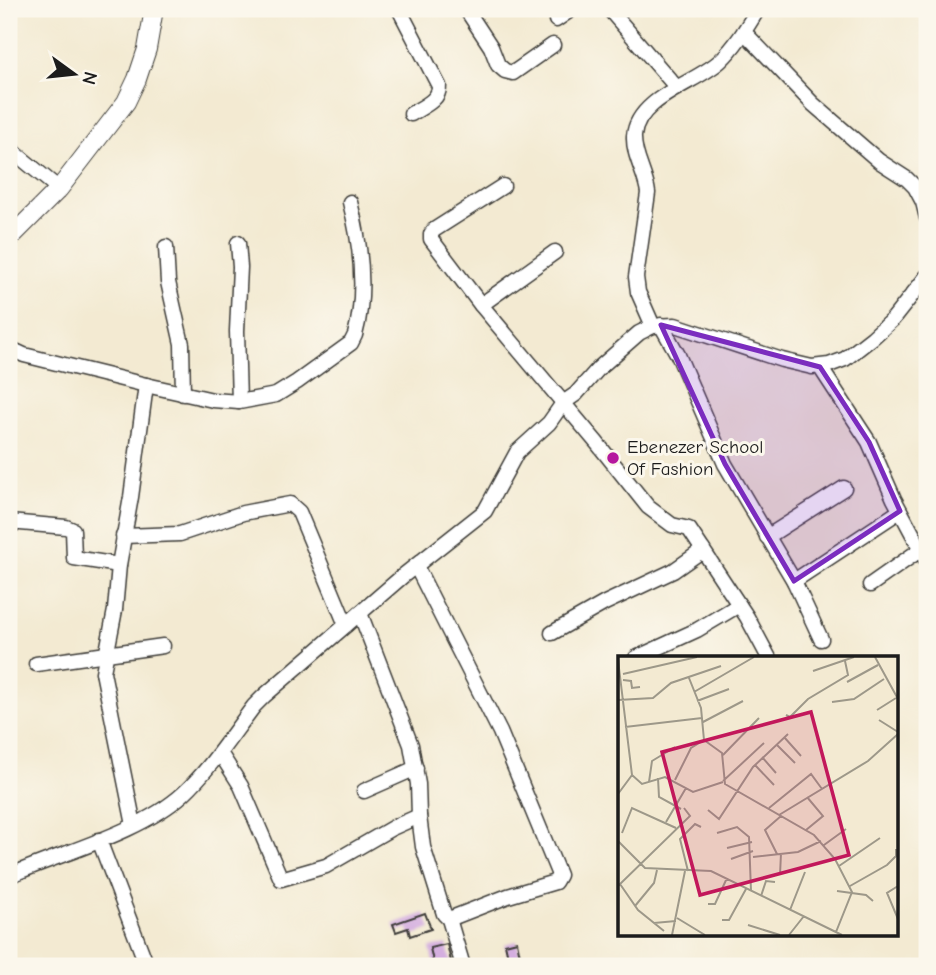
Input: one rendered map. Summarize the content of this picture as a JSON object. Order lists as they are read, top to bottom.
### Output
{
  "places": ["Ebenezer School Of Fashion"],
  "north": "right"
}
